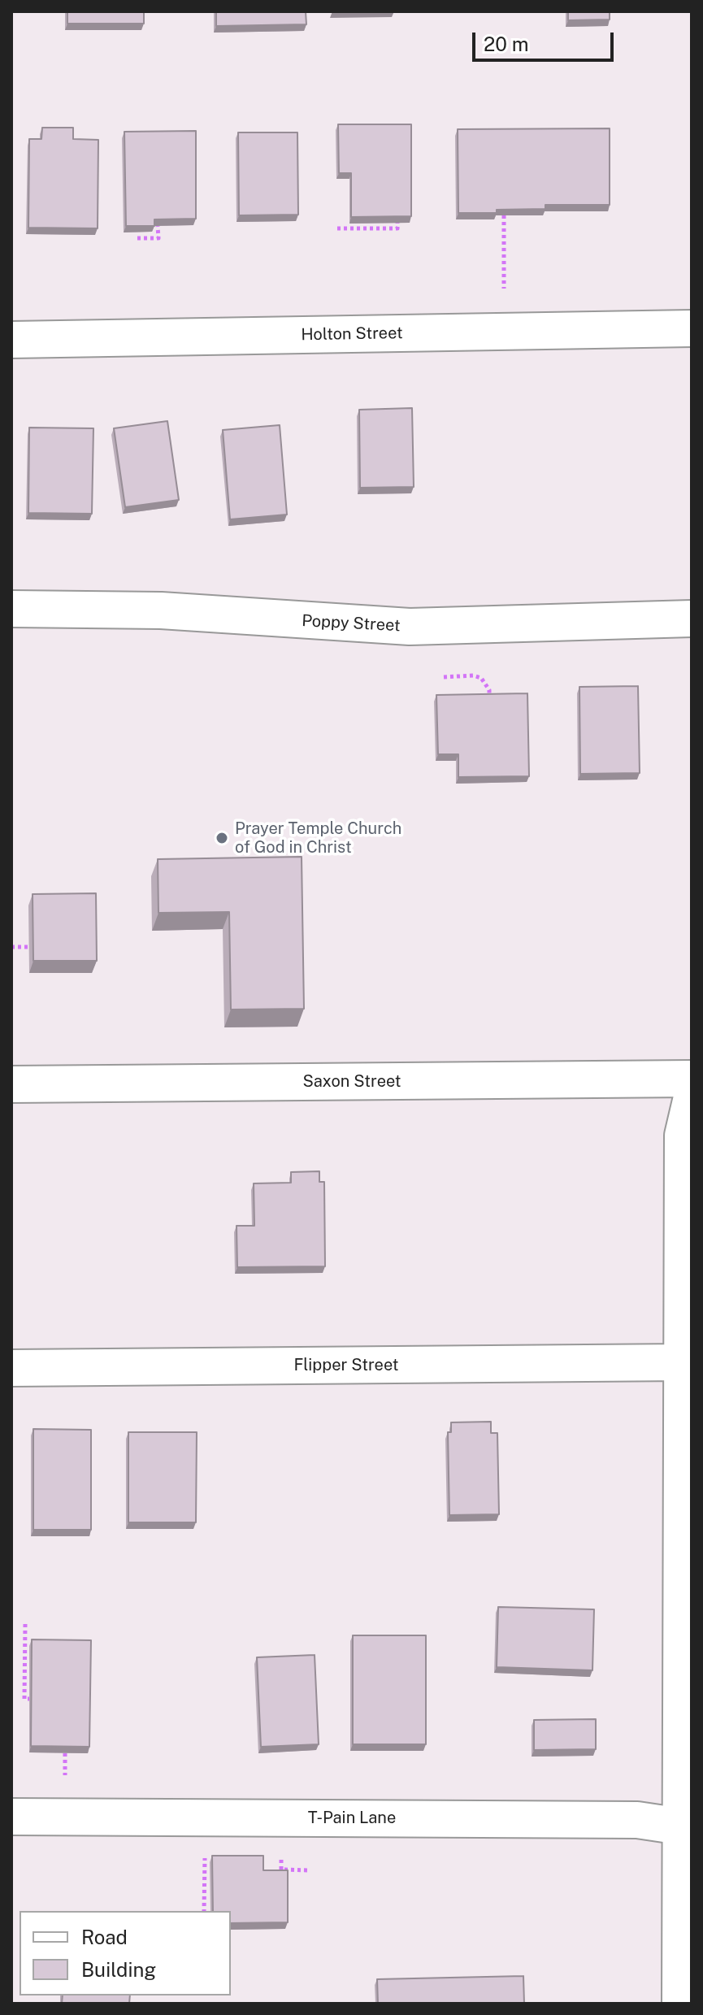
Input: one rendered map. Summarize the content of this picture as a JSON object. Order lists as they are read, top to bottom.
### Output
{
  "streets": {
    "street": [
      "Holton Street",
      "Poppy Street",
      "Saxon Street",
      "Flipper Street",
      "T-Pain Lane"
    ]
  },
  "places": ["Prayer Temple Church of God in Christ"],
  "legend": ["Road", "Building"],
  "scale_bar": "20 m"
}
